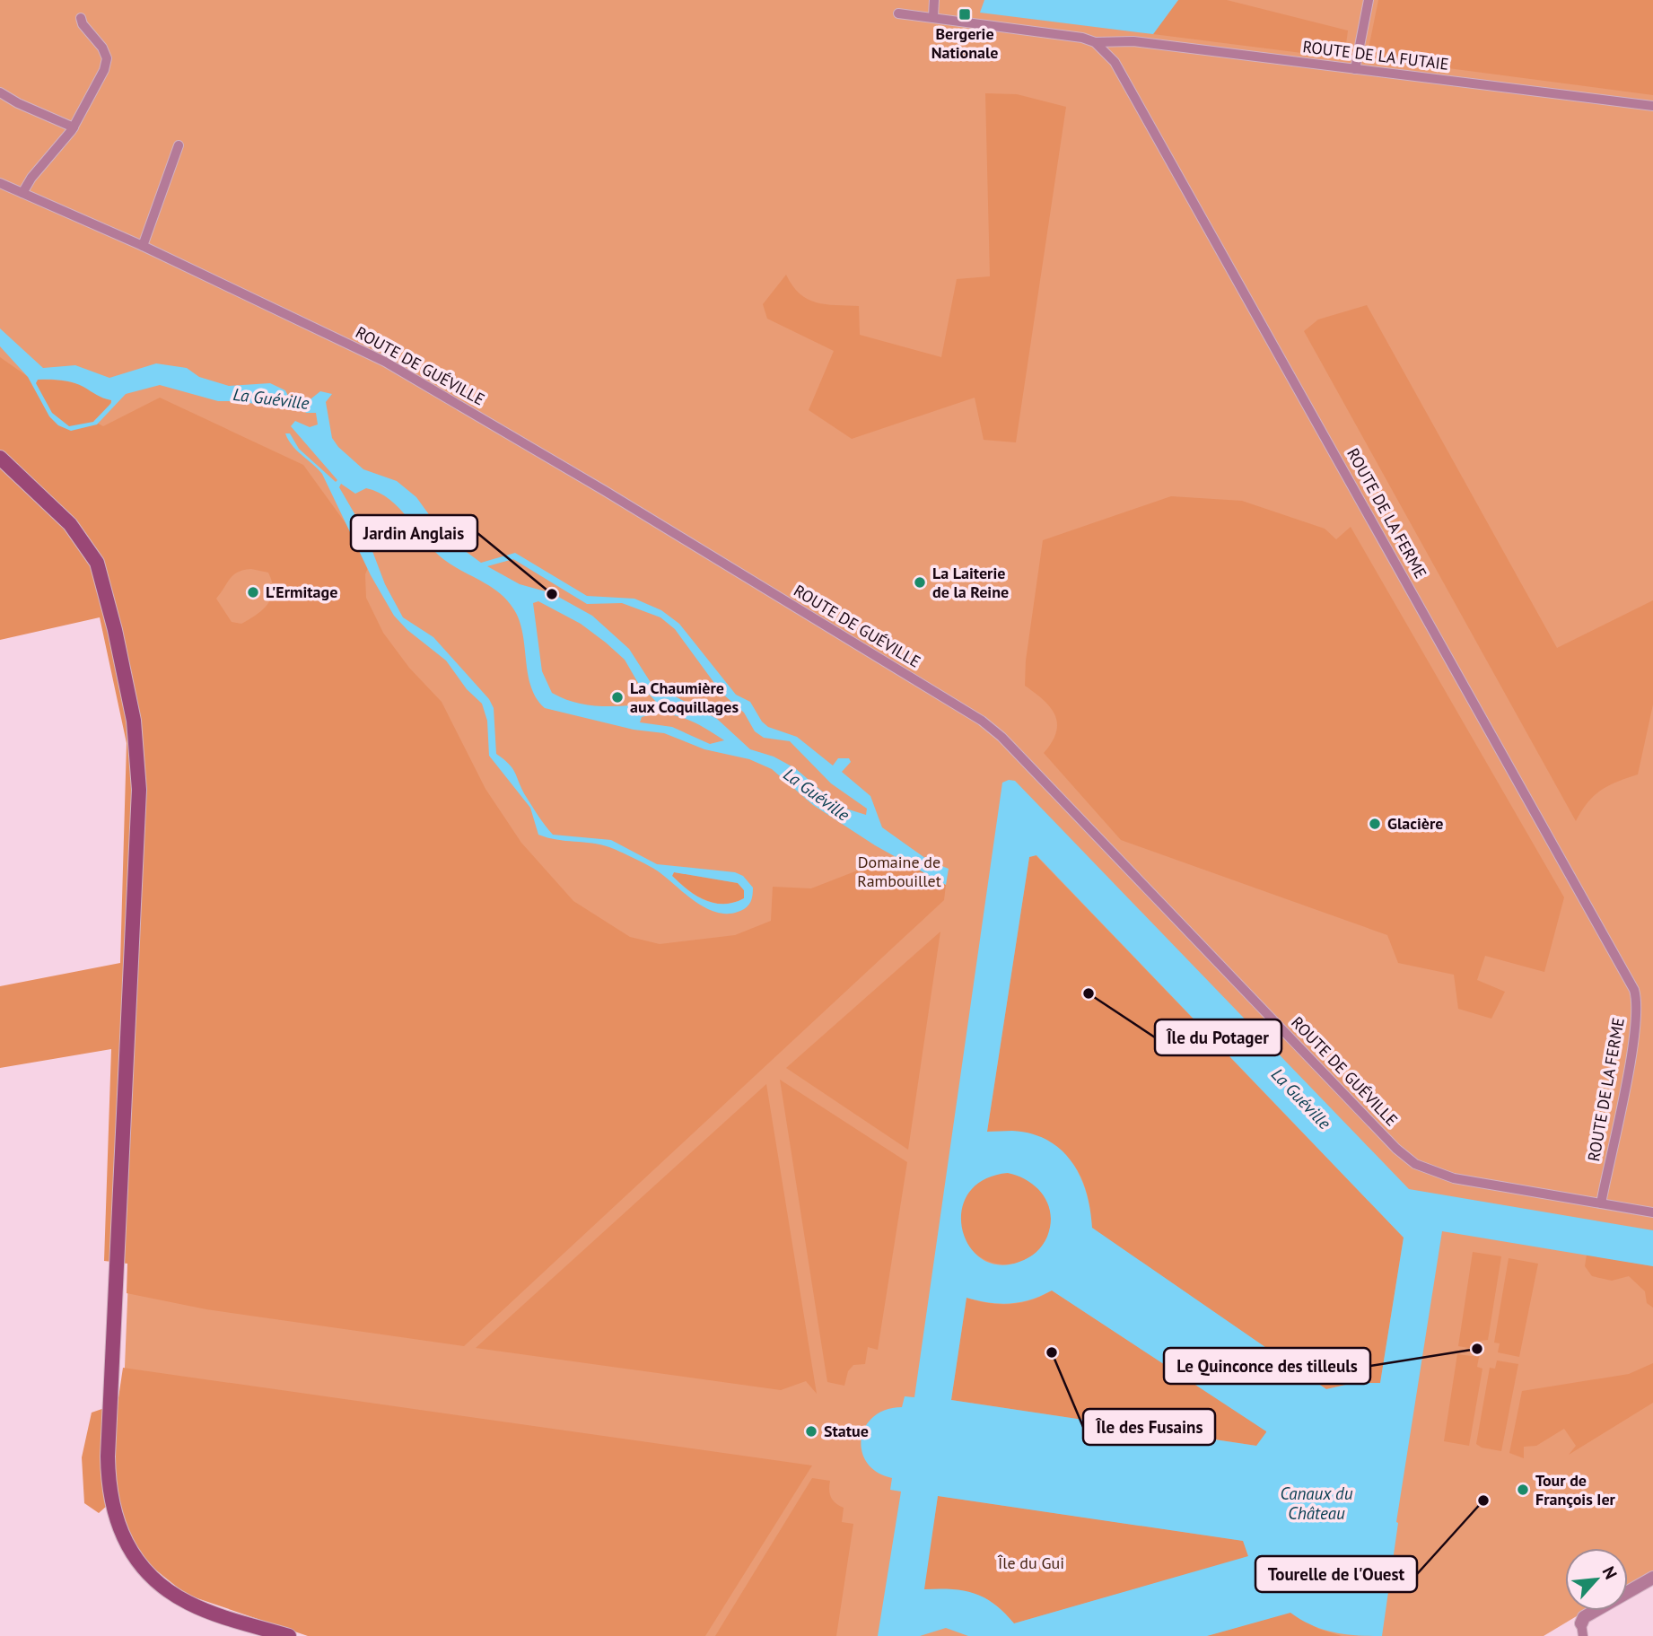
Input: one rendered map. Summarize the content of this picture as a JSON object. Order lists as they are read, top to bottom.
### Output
{
  "streets": {
    "street": ["ROUTE DE LA FUTAIE", "ROUTE DE GUÉVILLE", "ROUTE DE LA FERME"]
  },
  "crossings": [
    ["ROUTE DE LA FUTAIE", "ROUTE DE LA FERME"],
    ["ROUTE DE GUÉVILLE", "ROUTE DE LA FERME"]
  ],
  "water": ["La Guéville", "Canaux du Château"],
  "parks": ["Domaine de Rambouillet", "Île du Gui"],
  "places": {
    "transit": ["Bergerie Nationale"],
    "other": [
      "La Laiterie de la Reine",
      "L'Ermitage",
      "Jardin Anglais",
      "La Chaumière aux Coquillages",
      "Glacière",
      "Île du Potager",
      "Le Quinconce des tilleuls",
      "Île des Fusains",
      "Statue",
      "Tour de François Ier",
      "Tourelle de l'Ouest"
    ]
  },
  "north": "top right"
}
